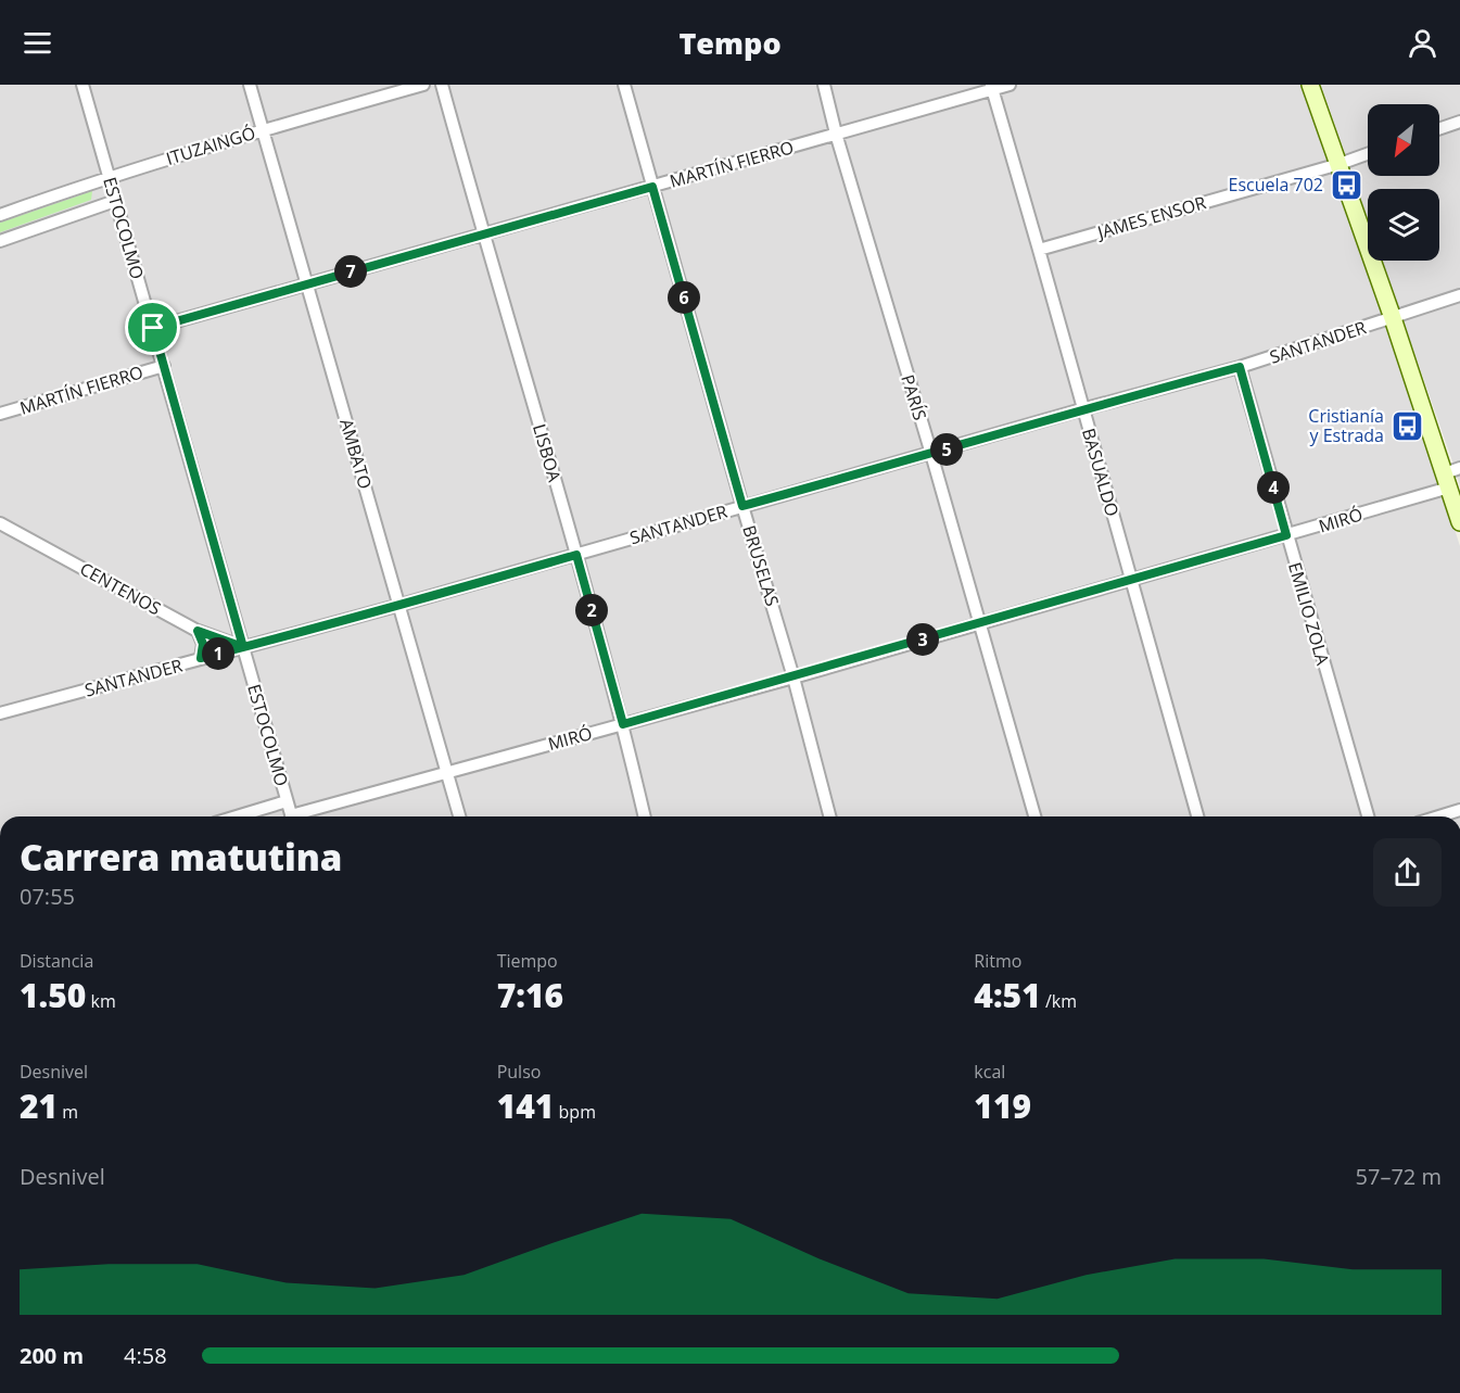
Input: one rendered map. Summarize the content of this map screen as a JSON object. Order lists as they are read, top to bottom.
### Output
{
  "streets": {
    "street": [
      "ITUZAINGÓ",
      "MARTÍN FIERRO",
      "JAMES ENSOR",
      "ESTOCOLMO",
      "SANTANDER",
      "PARÍS",
      "LISBOA",
      "AMBATO",
      "BASUALDO",
      "MIRÓ",
      "BRUSELAS",
      "CENTENOS",
      "EMILIO ZOLA"
    ]
  },
  "crossings": [
    ["ITUZAINGÓ", "ESTOCOLMO"],
    ["ITUZAINGÓ", "AMBATO"],
    ["MARTÍN FIERRO", "ESTOCOLMO"],
    ["MARTÍN FIERRO", "PARÍS"],
    ["MARTÍN FIERRO", "LISBOA"],
    ["MARTÍN FIERRO", "AMBATO"],
    ["MARTÍN FIERRO", "BASUALDO"],
    ["MARTÍN FIERRO", "BRUSELAS"],
    ["JAMES ENSOR", "BASUALDO"],
    ["ESTOCOLMO", "SANTANDER"],
    ["ESTOCOLMO", "CENTENOS"],
    ["SANTANDER", "PARÍS"],
    ["SANTANDER", "LISBOA"],
    ["SANTANDER", "AMBATO"],
    ["SANTANDER", "BASUALDO"],
    ["SANTANDER", "BRUSELAS"],
    ["SANTANDER", "CENTENOS"],
    ["SANTANDER", "EMILIO ZOLA"],
    ["PARÍS", "MIRÓ"],
    ["LISBOA", "MIRÓ"],
    ["AMBATO", "MIRÓ"],
    ["BASUALDO", "MIRÓ"],
    ["MIRÓ", "BRUSELAS"],
    ["MIRÓ", "EMILIO ZOLA"]
  ],
  "places": {
    "bus stop": ["Escuela 702", "Cristianía y Estrada"]
  },
  "north": "bottom left",
  "page": {
    "header": "Tempo",
    "pins": [
      "7",
      "6",
      "5",
      "4",
      "2",
      "3",
      "1"
    ],
    "heading": ["Carrera matutina", "07:55"],
    "stats": [
      ["Distancia", "1.50 km"],
      ["Tiempo", "7:16"],
      ["Ritmo", "4:51 /km"],
      ["Desnivel", "21 m"],
      ["Pulso", "141 bpm"],
      ["kcal", "119"]
    ],
    "chart": ["Desnivel", "57–72 m"],
    "list": [
      {
        "name": "200 m",
        "note": "4:58"
      }
    ]
  }
}
